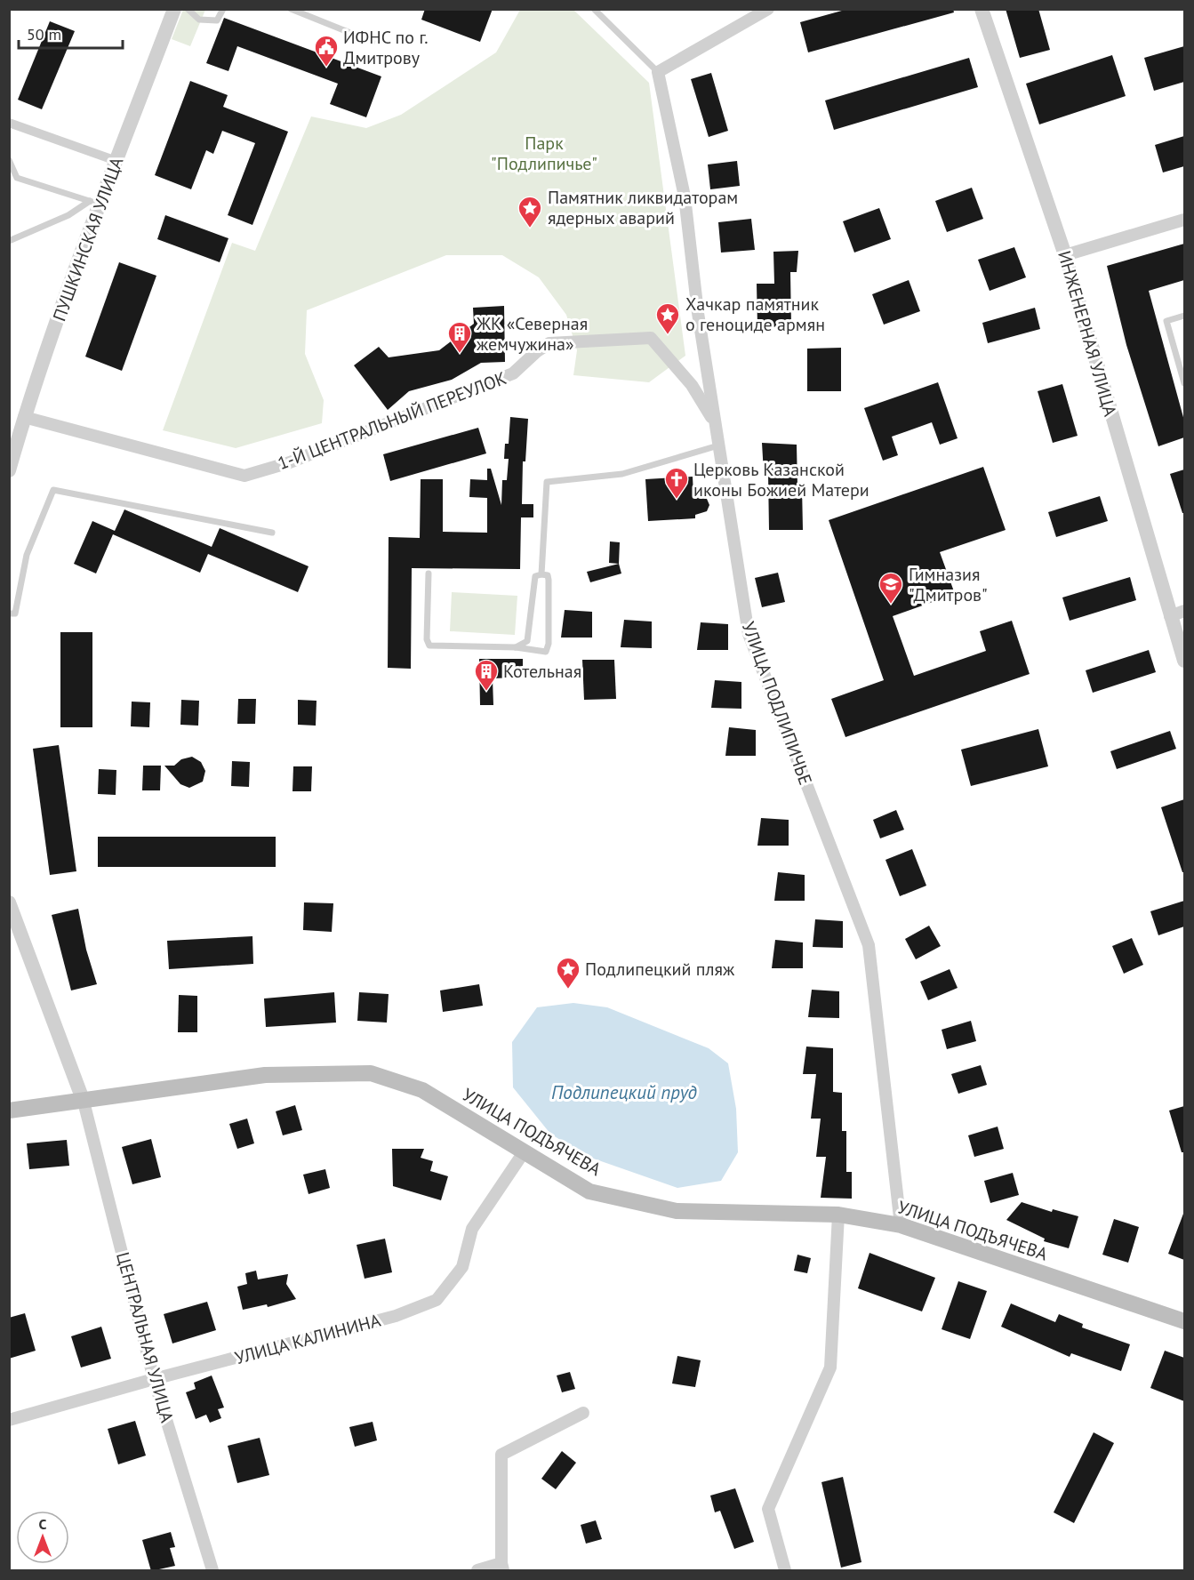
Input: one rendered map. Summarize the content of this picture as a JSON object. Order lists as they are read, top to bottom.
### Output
{
  "streets": {
    "main road": ["УЛИЦА ПОДЪЯЧЕВА"],
    "street": [
      "ПУШКИНСКАЯ УЛИЦА",
      "ИНЖЕНЕРНАЯ УЛИЦА",
      "1-Й ЦЕНТРАЛЬНЫЙ ПЕРЕУЛОК",
      "УЛИЦА ПОДЛИПИЧЬЕ",
      "ЦЕНТРАЛЬНАЯ УЛИЦА",
      "УЛИЦА КАЛИНИНА"
    ]
  },
  "crossings": [
    ["ПУШКИНСКАЯ УЛИЦА", "1-Й ЦЕНТРАЛЬНЫЙ ПЕРЕУЛОК"],
    ["1-Й ЦЕНТРАЛЬНЫЙ ПЕРЕУЛОК", "УЛИЦА ПОДЛИПИЧЬЕ"],
    ["УЛИЦА ПОДЛИПИЧЬЕ", "УЛИЦА ПОДЪЯЧЕВА"],
    ["УЛИЦА ПОДЪЯЧЕВА", "ЦЕНТРАЛЬНАЯ УЛИЦА"],
    ["УЛИЦА ПОДЪЯЧЕВА", "УЛИЦА КАЛИНИНА"],
    ["ЦЕНТРАЛЬНАЯ УЛИЦА", "УЛИЦА КАЛИНИНА"]
  ],
  "water": ["Подлипецкий пруд"],
  "parks": ["Парк \"Подлипичье\""],
  "places": {
    "public building": ["ИФНС по г. Дмитрову"],
    "place": ["Памятник ликвидаторам ядерных аварий", "Хачкар памятник о геноциде армян", "Подлипецкий пляж"],
    "building": ["ЖК «Северная жемчужина»", "Котельная"],
    "church": ["Церковь Казанской иконы Божией Матери"],
    "school or university": ["Гимназия \"Дмитров\""]
  },
  "scale_bar": "50 m",
  "north": "top"
}
